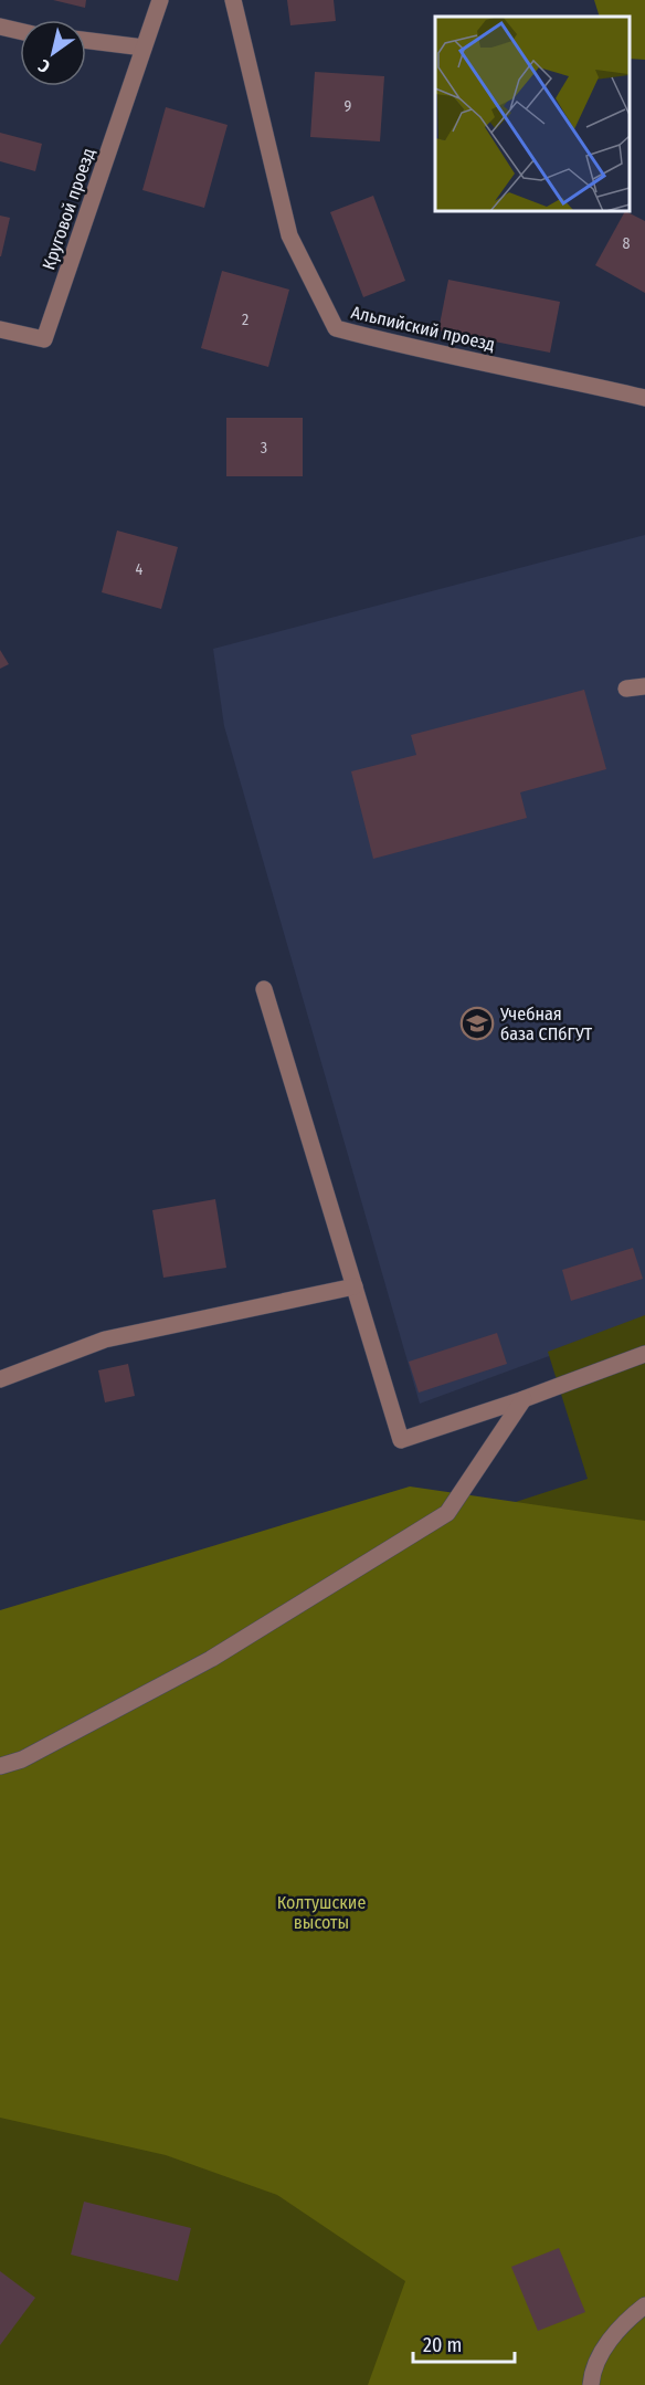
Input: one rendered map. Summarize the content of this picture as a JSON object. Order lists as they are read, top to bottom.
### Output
{
  "streets": {
    "street": ["Круговой проезд", "Альпийский проезд"]
  },
  "parks": ["Колтушские высоты"],
  "places": {
    "school or university": ["Учебная база СПбГУТ"]
  },
  "house_numbers": [
    "9",
    "8",
    "2",
    "3",
    "4"
  ],
  "scale_bar": "20 m",
  "north": "bottom left"
}
